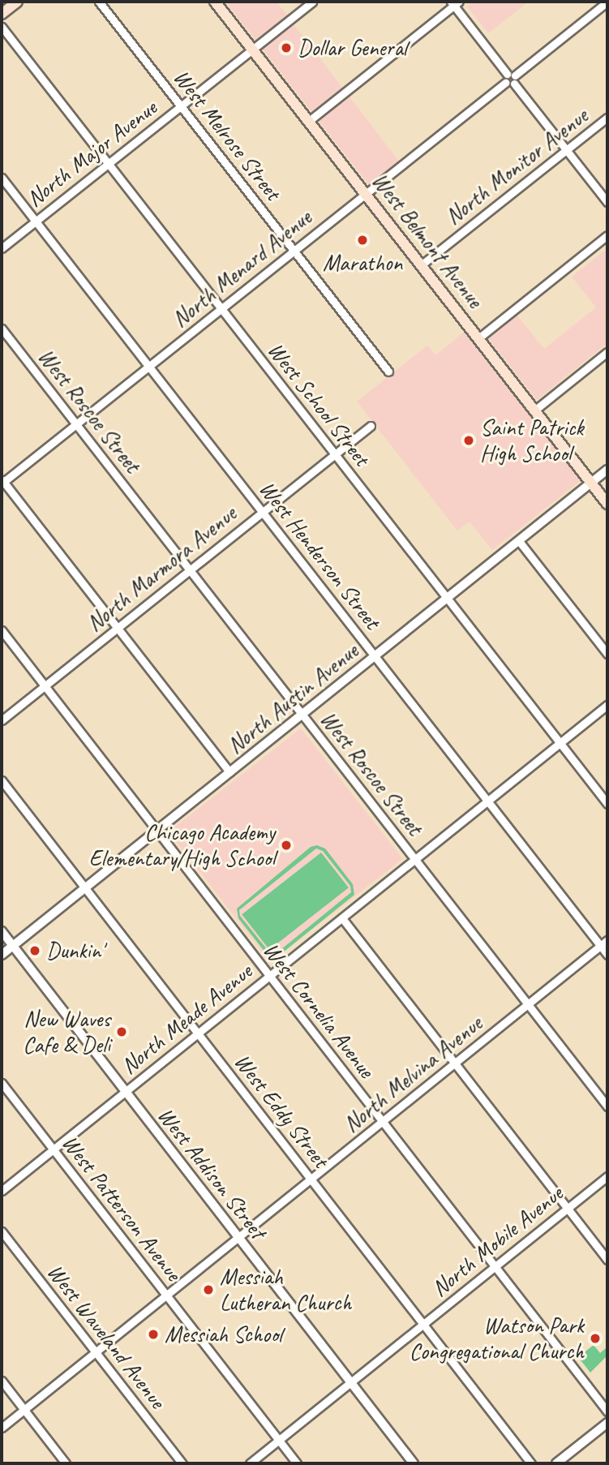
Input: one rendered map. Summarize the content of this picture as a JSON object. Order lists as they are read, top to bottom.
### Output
{
  "streets": {
    "main road": ["West Belmont Avenue"],
    "street": [
      "West Melrose Street",
      "North Major Avenue",
      "North Monitor Avenue",
      "North Menard Avenue",
      "West School Street",
      "West Roscoe Street",
      "West Henderson Street",
      "North Marmora Avenue",
      "North Austin Avenue",
      "West Cornelia Avenue",
      "North Meade Avenue",
      "North Melvina Avenue",
      "West Eddy Street",
      "West Addison Street",
      "West Patterson Avenue",
      "North Mobile Avenue",
      "West Waveland Avenue"
    ]
  },
  "crossings": [
    ["West Melrose Street", "North Major Avenue"],
    ["West Melrose Street", "North Menard Avenue"],
    ["North Major Avenue", "West Belmont Avenue"],
    ["North Major Avenue", "West School Street"],
    ["North Major Avenue", "West Henderson Street"],
    ["North Monitor Avenue", "West Belmont Avenue"],
    ["West Belmont Avenue", "North Menard Avenue"],
    ["West Belmont Avenue", "North Austin Avenue"],
    ["North Menard Avenue", "West School Street"],
    ["North Menard Avenue", "West Roscoe Street"],
    ["North Menard Avenue", "West Henderson Street"],
    ["West School Street", "North Marmora Avenue"],
    ["West School Street", "North Austin Avenue"],
    ["West School Street", "North Meade Avenue"],
    ["West Roscoe Street", "North Marmora Avenue"],
    ["West Roscoe Street", "North Austin Avenue"],
    ["West Roscoe Street", "North Meade Avenue"],
    ["West Roscoe Street", "North Melvina Avenue"],
    ["West Henderson Street", "North Marmora Avenue"],
    ["West Henderson Street", "North Austin Avenue"],
    ["West Henderson Street", "North Meade Avenue"],
    ["West Henderson Street", "North Melvina Avenue"],
    ["North Marmora Avenue", "West Cornelia Avenue"],
    ["North Austin Avenue", "West Cornelia Avenue"],
    ["North Austin Avenue", "West Eddy Street"],
    ["North Austin Avenue", "West Addison Street"],
    ["West Cornelia Avenue", "North Meade Avenue"],
    ["West Cornelia Avenue", "North Melvina Avenue"],
    ["West Cornelia Avenue", "North Mobile Avenue"],
    ["North Meade Avenue", "West Eddy Street"],
    ["North Meade Avenue", "West Addison Street"],
    ["North Meade Avenue", "West Patterson Avenue"],
    ["North Melvina Avenue", "West Eddy Street"],
    ["North Melvina Avenue", "West Addison Street"],
    ["North Melvina Avenue", "West Patterson Avenue"],
    ["North Melvina Avenue", "West Waveland Avenue"],
    ["West Eddy Street", "North Mobile Avenue"],
    ["West Addison Street", "North Mobile Avenue"],
    ["West Patterson Avenue", "North Mobile Avenue"]
  ],
  "places": [
    "Dollar General",
    "Marathon",
    "Saint Patrick High School",
    "Chicago Academy Elementary/High School",
    "Dunkin'",
    "New Waves Cafe & Deli",
    "Messiah Lutheran Church",
    "Messiah School",
    "Watson Park Congregational Church"
  ]
}
